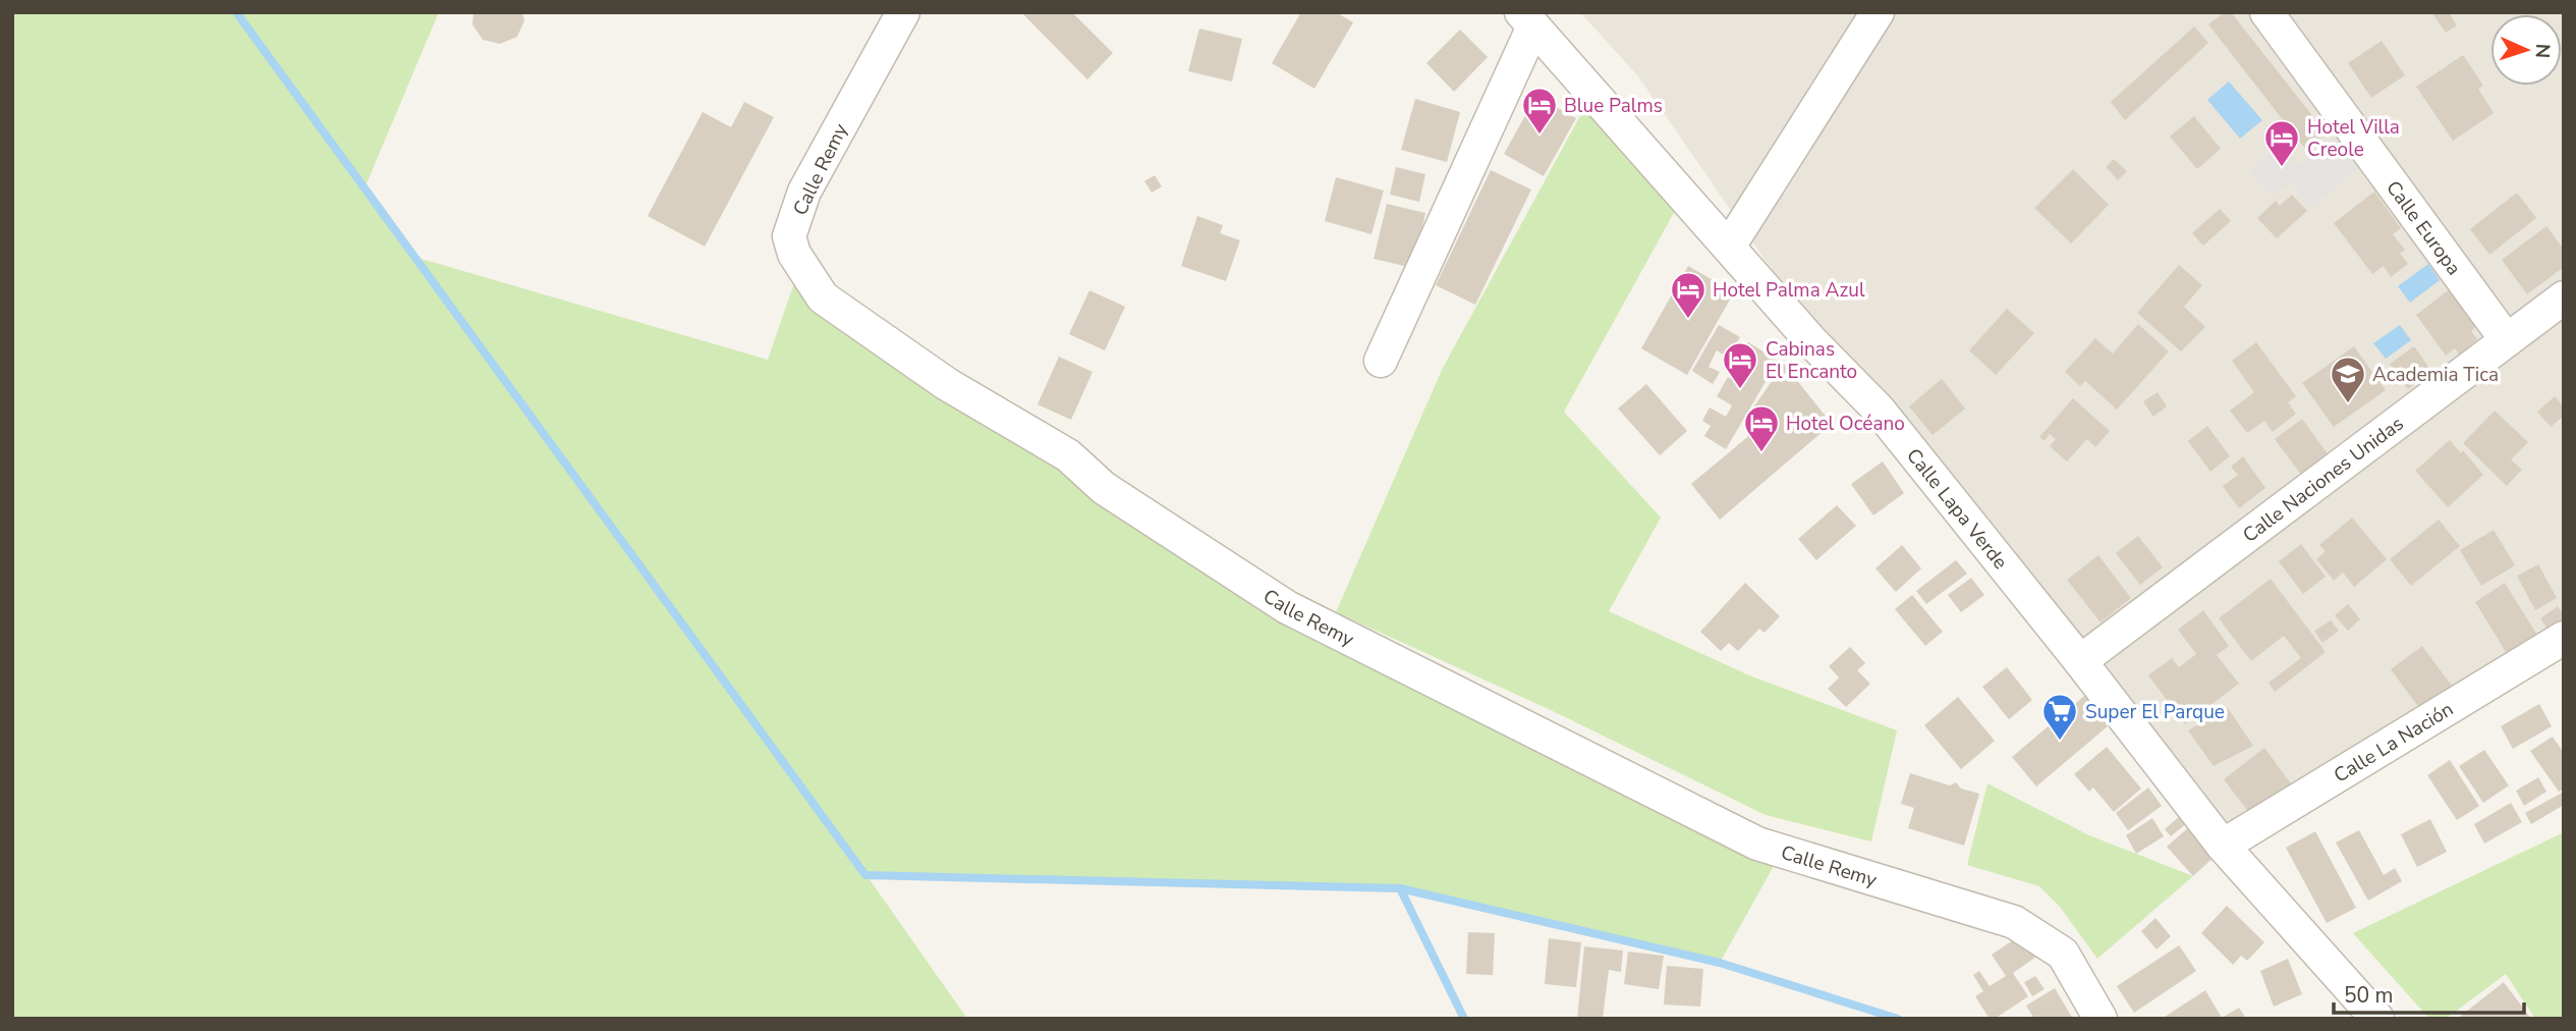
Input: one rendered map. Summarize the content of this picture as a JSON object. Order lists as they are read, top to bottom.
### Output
{
  "streets": {
    "street": [
      "Calle Remy",
      "Calle Europa",
      "Calle Naciones Unidas",
      "Calle Lapa Verde",
      "Calle La Nación"
    ]
  },
  "crossings": [
    ["Calle Europa", "Calle Naciones Unidas"],
    ["Calle Naciones Unidas", "Calle Lapa Verde"],
    ["Calle Lapa Verde", "Calle La Nación"]
  ],
  "places": {
    "hotel": [
      "Blue Palms",
      "Hotel Villa Creole",
      "Hotel Palma Azul",
      "Cabinas El Encanto",
      "Hotel Océano"
    ],
    "school or university": ["Academia Tica"],
    "supermarket": ["Super El Parque"]
  },
  "scale_bar": "50 m",
  "north": "right"
}
